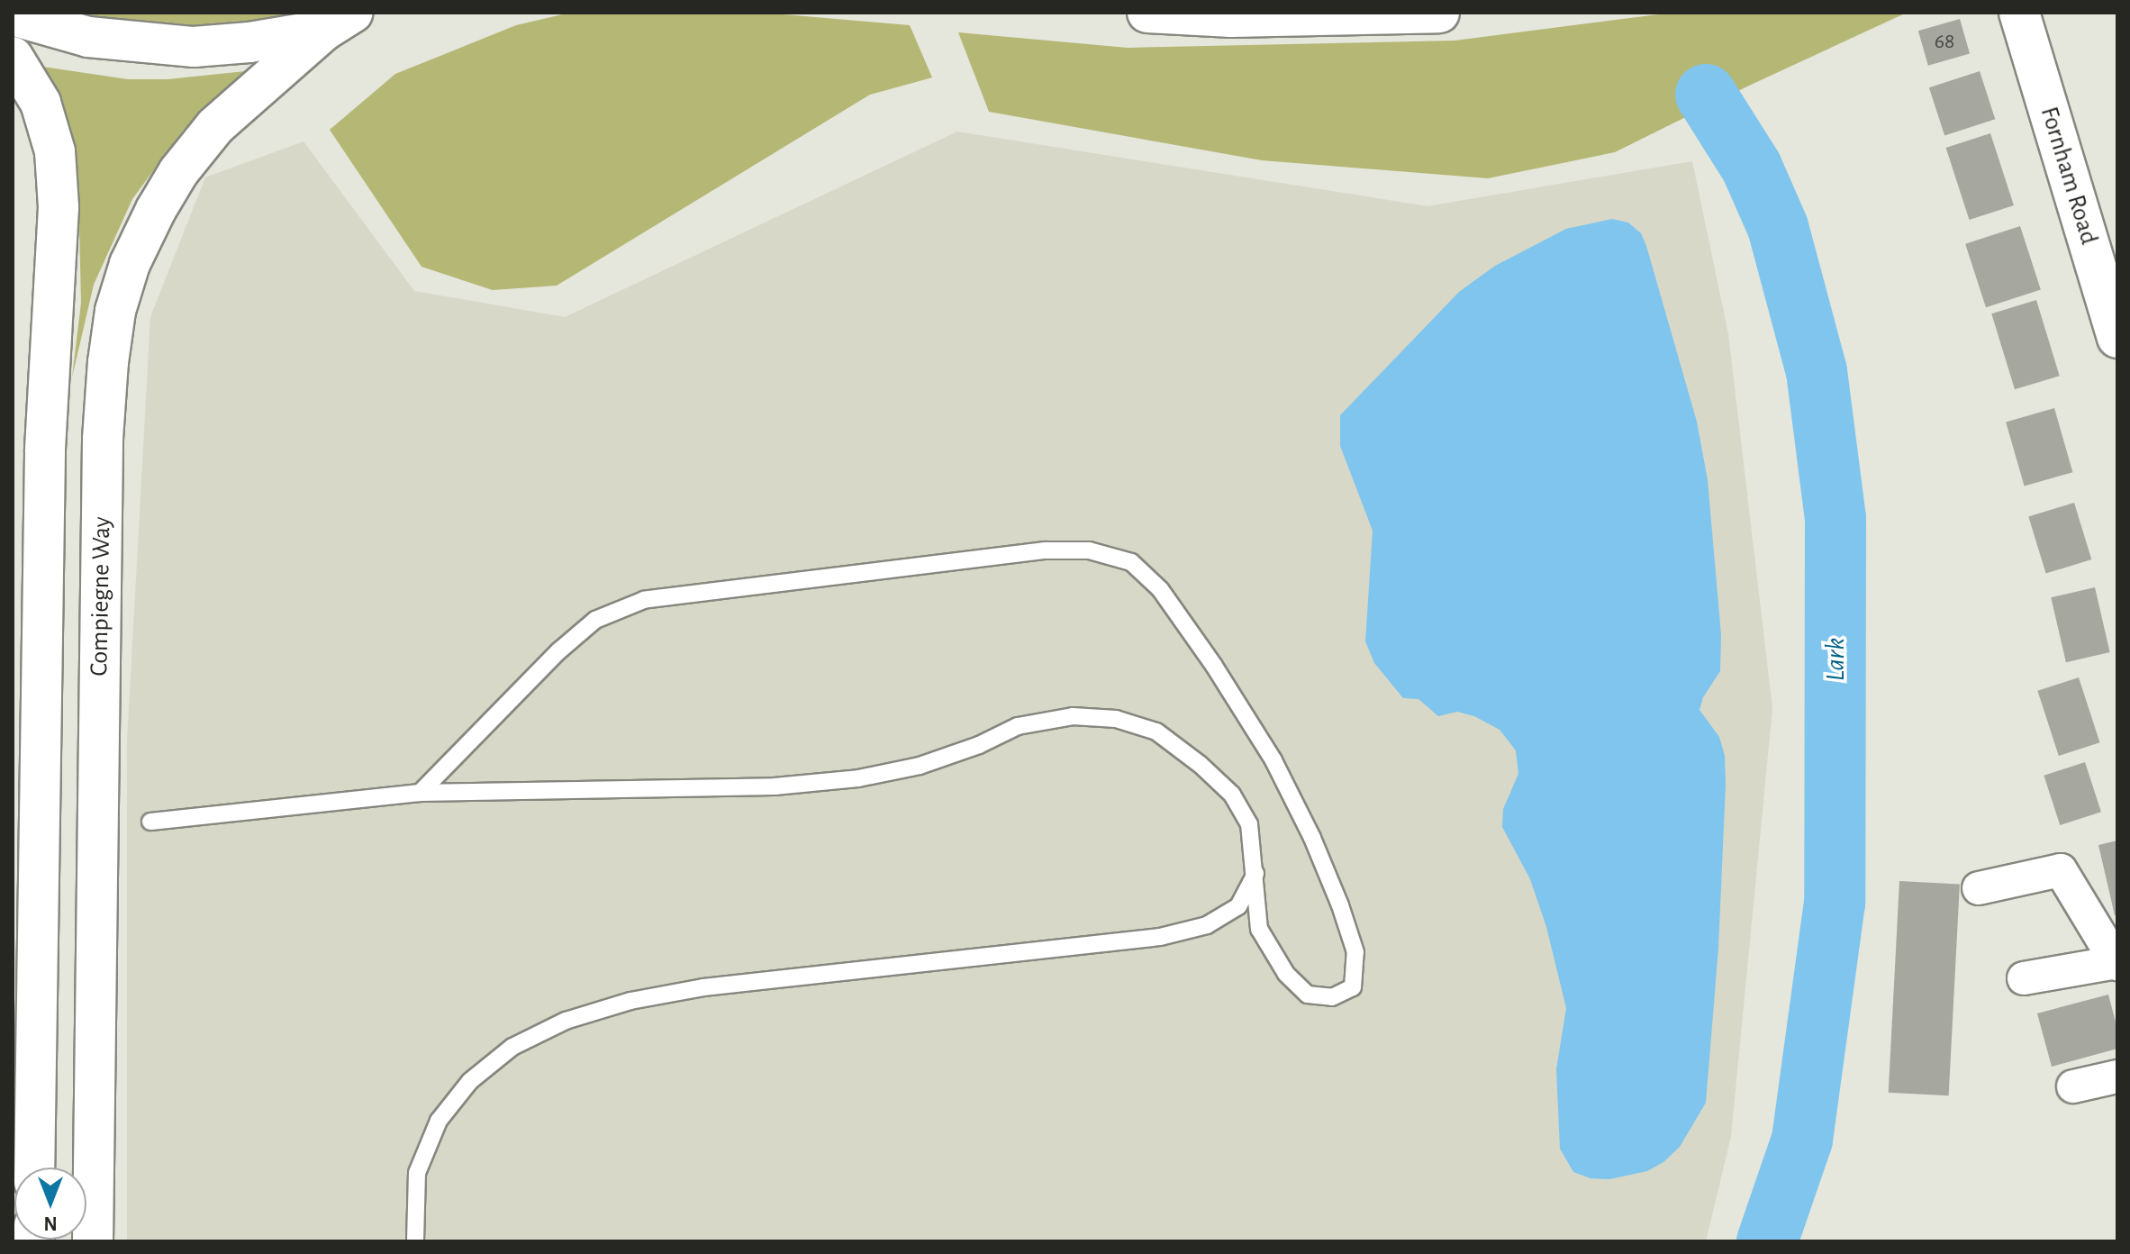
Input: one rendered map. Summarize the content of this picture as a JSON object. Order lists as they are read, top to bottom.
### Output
{
  "streets": {
    "main road": ["Fornham Road", "Compiegne Way"]
  },
  "water": ["Lark"],
  "house_numbers": ["68"],
  "north": "bottom"
}
